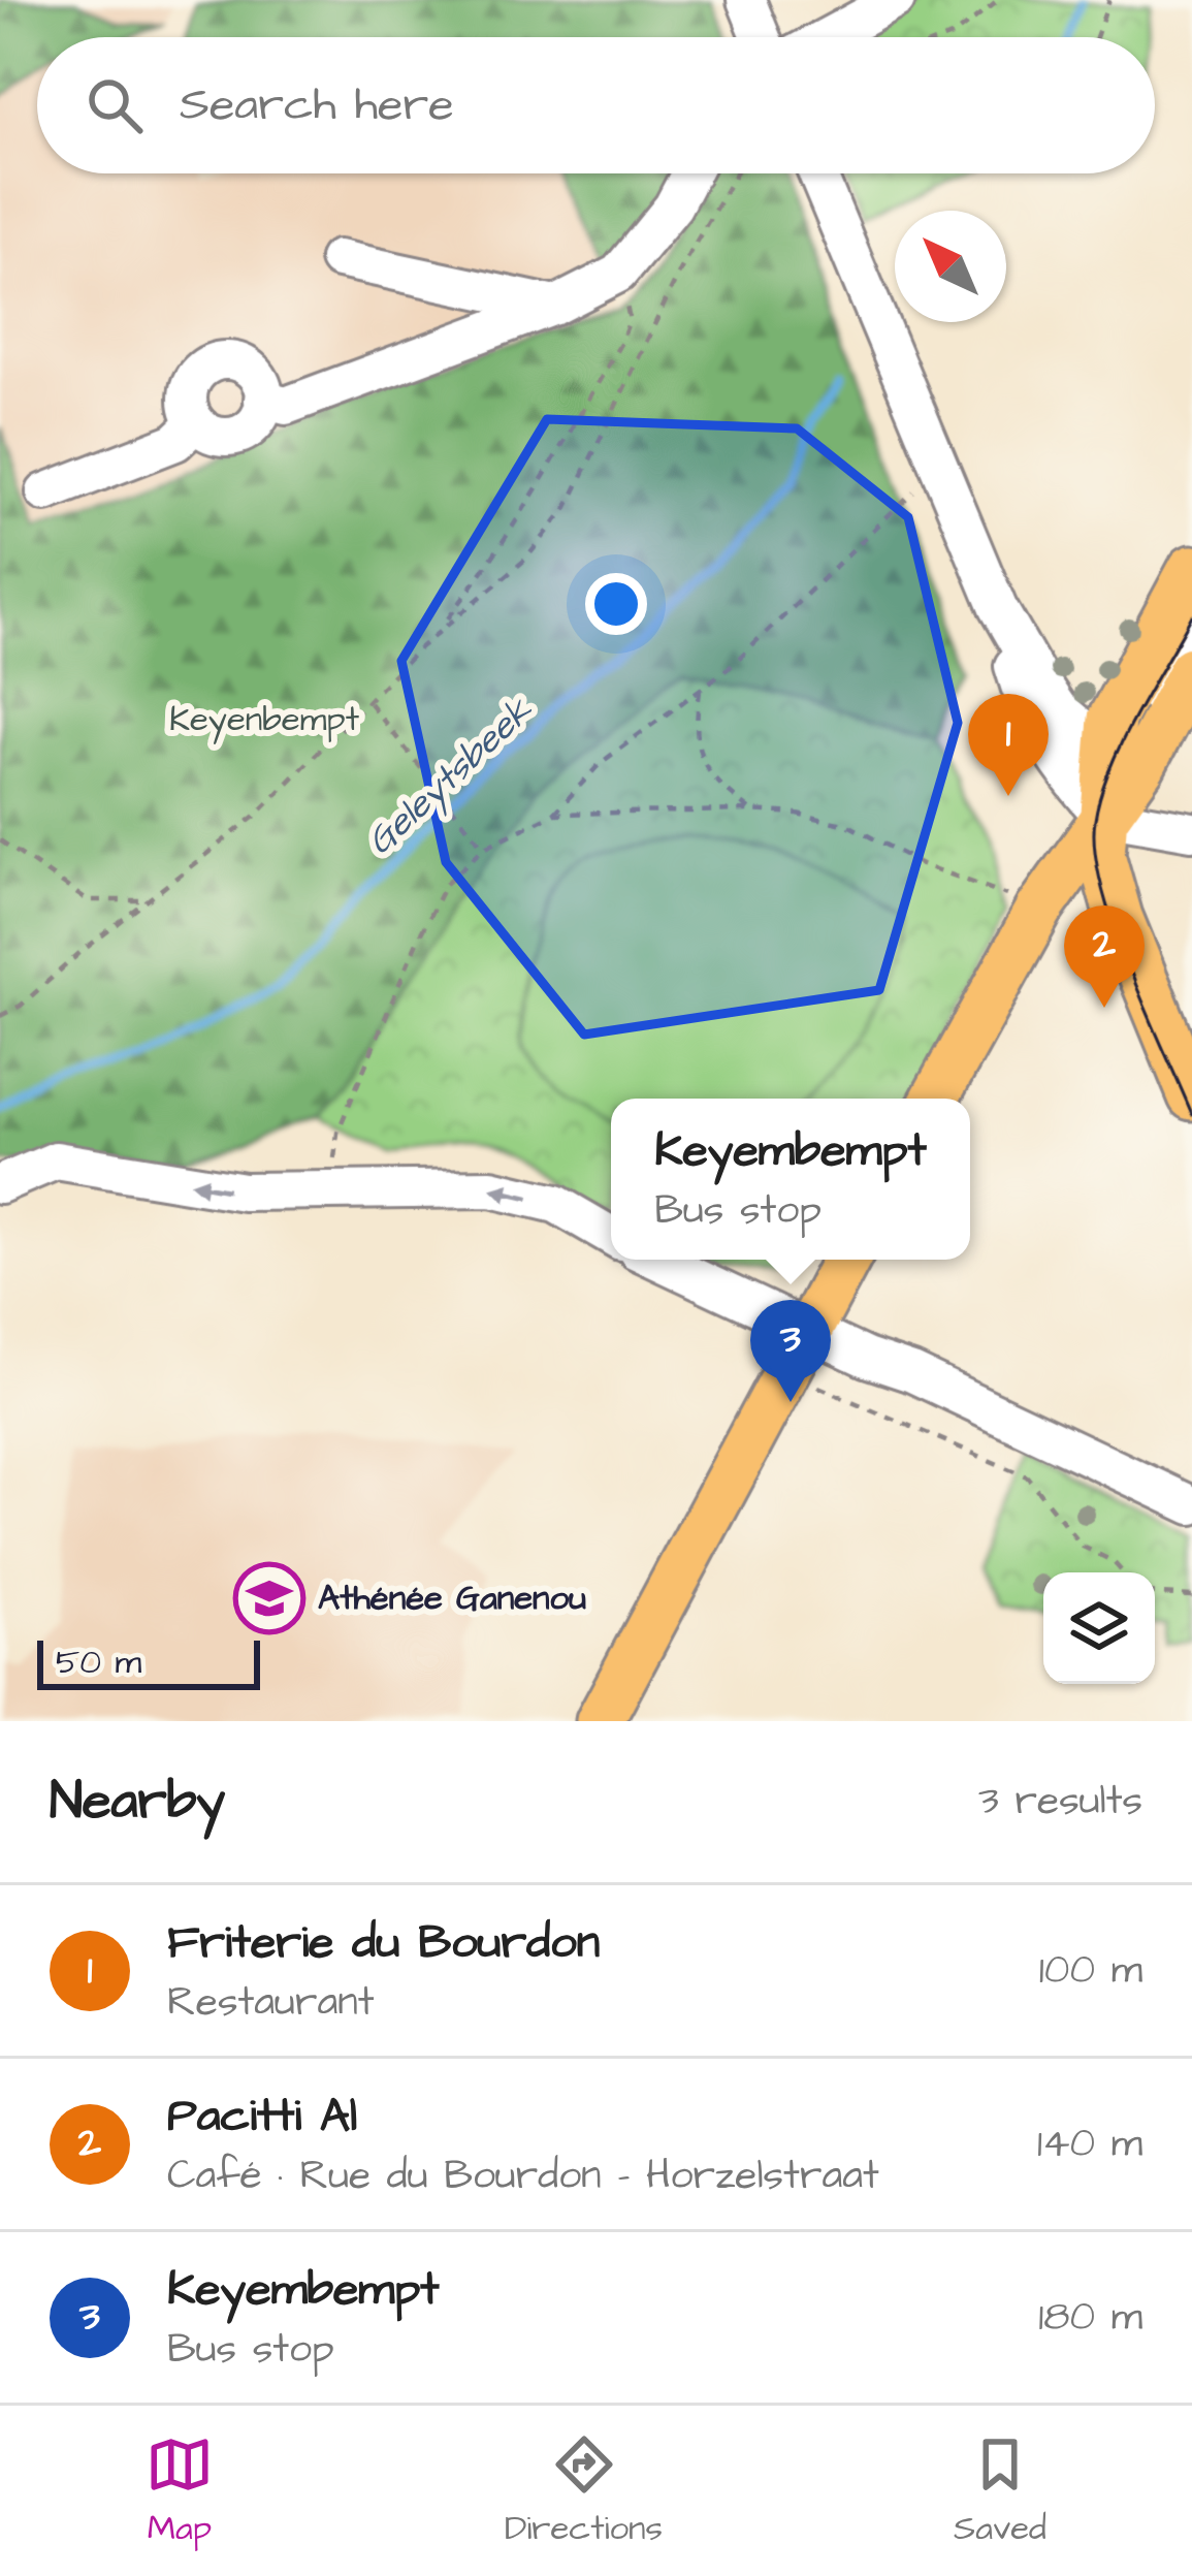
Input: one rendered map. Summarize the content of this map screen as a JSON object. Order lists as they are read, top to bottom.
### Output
{
  "water": ["Geleytsbeek"],
  "parks": ["Keyenbempt"],
  "places": {
    "school or university": ["Athénée Ganenou"]
  },
  "scale_bar": "50 m",
  "north": "top left",
  "page": {
    "search": "Search here",
    "pins": ["1", "2", "3"],
    "popup": ["Keyembempt", "Bus stop"],
    "scale": "50 m",
    "heading": ["Nearby", "3 results"],
    "list": [
      {
        "mark": "1",
        "name": "Friterie du Bourdon",
        "note": "Restaurant",
        "value": "100 m"
      },
      {
        "mark": "2",
        "name": "Pacitti Al",
        "note": "Café · Rue du Bourdon - Horzelstraat",
        "value": "140 m"
      },
      {
        "mark": "3",
        "name": "Keyembempt",
        "note": "Bus stop",
        "value": "180 m"
      }
    ],
    "nav": ["Map", "Directions", "Saved"]
  }
}
